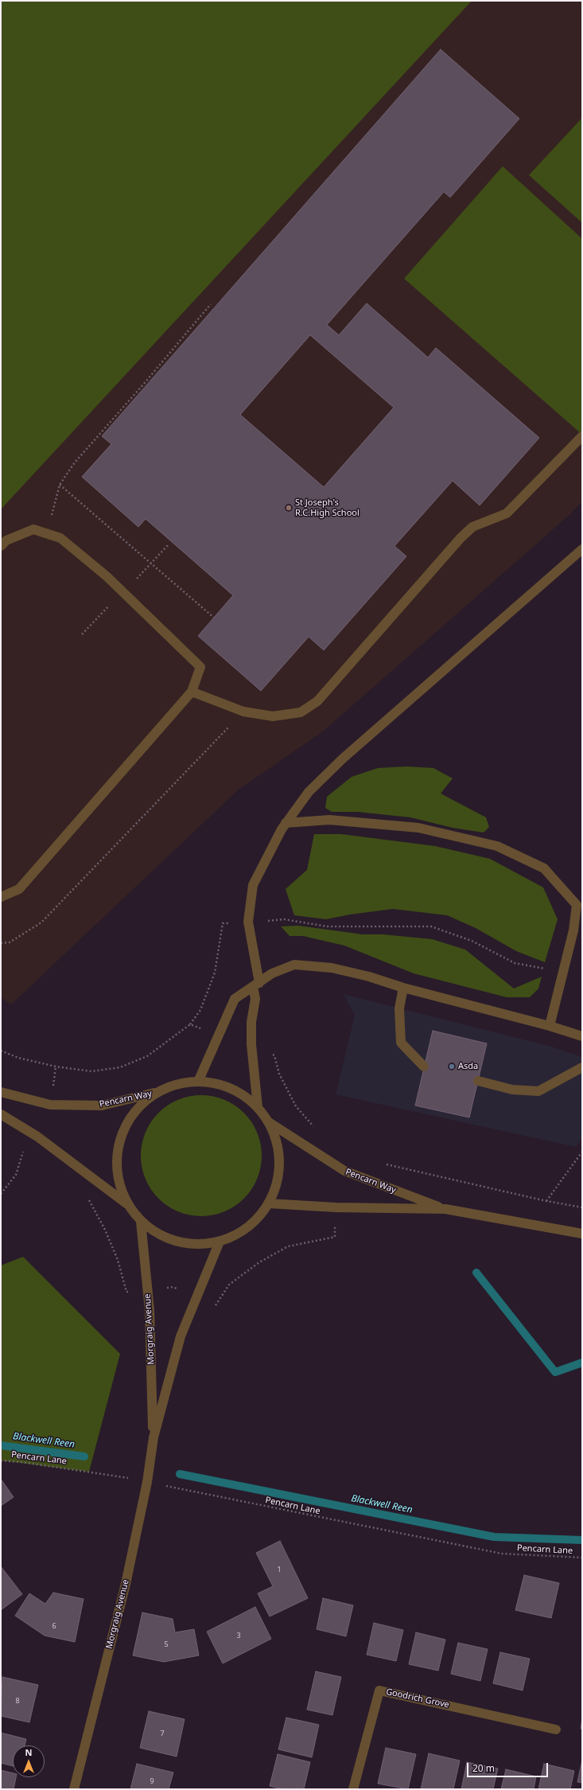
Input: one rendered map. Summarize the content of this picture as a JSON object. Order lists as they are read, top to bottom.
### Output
{
  "streets": {
    "street": ["Pencarn Way", "Morgraig Avenue", "Goodrich Grove"],
    "path": ["Pencarn Lane"]
  },
  "crossings": [
    ["Morgraig Avenue", "Pencarn Lane"]
  ],
  "water": ["Blackwell Reen"],
  "places": ["St Joseph's R.C.High School", "Asda"],
  "house_numbers": [
    "1",
    "6",
    "3",
    "5",
    "8",
    "7",
    "9"
  ],
  "scale_bar": "20 m",
  "north": "top"
}
